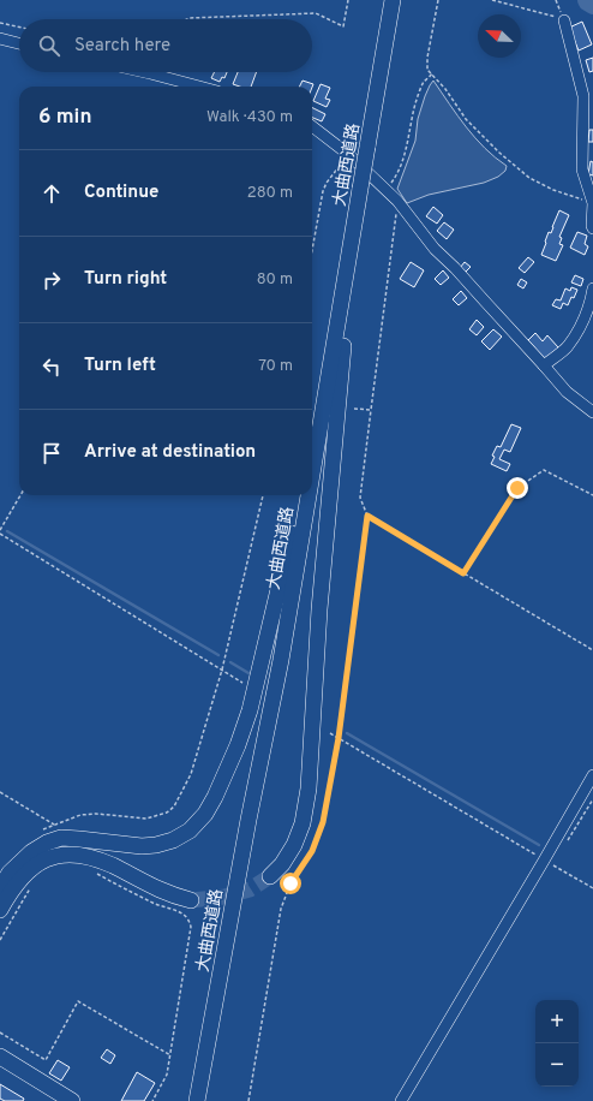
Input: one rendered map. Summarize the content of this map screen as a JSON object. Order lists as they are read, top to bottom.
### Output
{
  "streets": {
    "highway": ["大曲西道路"]
  },
  "north": "top left",
  "page": {
    "search": "Search here",
    "heading": ["6 min", "Walk · 430 m"],
    "list": [
      ["Continue", "280 m"],
      ["Turn right", "80 m"],
      ["Turn left", "70 m"],
      "Arrive at destination"
    ],
    "map_buttons": ["+", "−"]
  }
}
